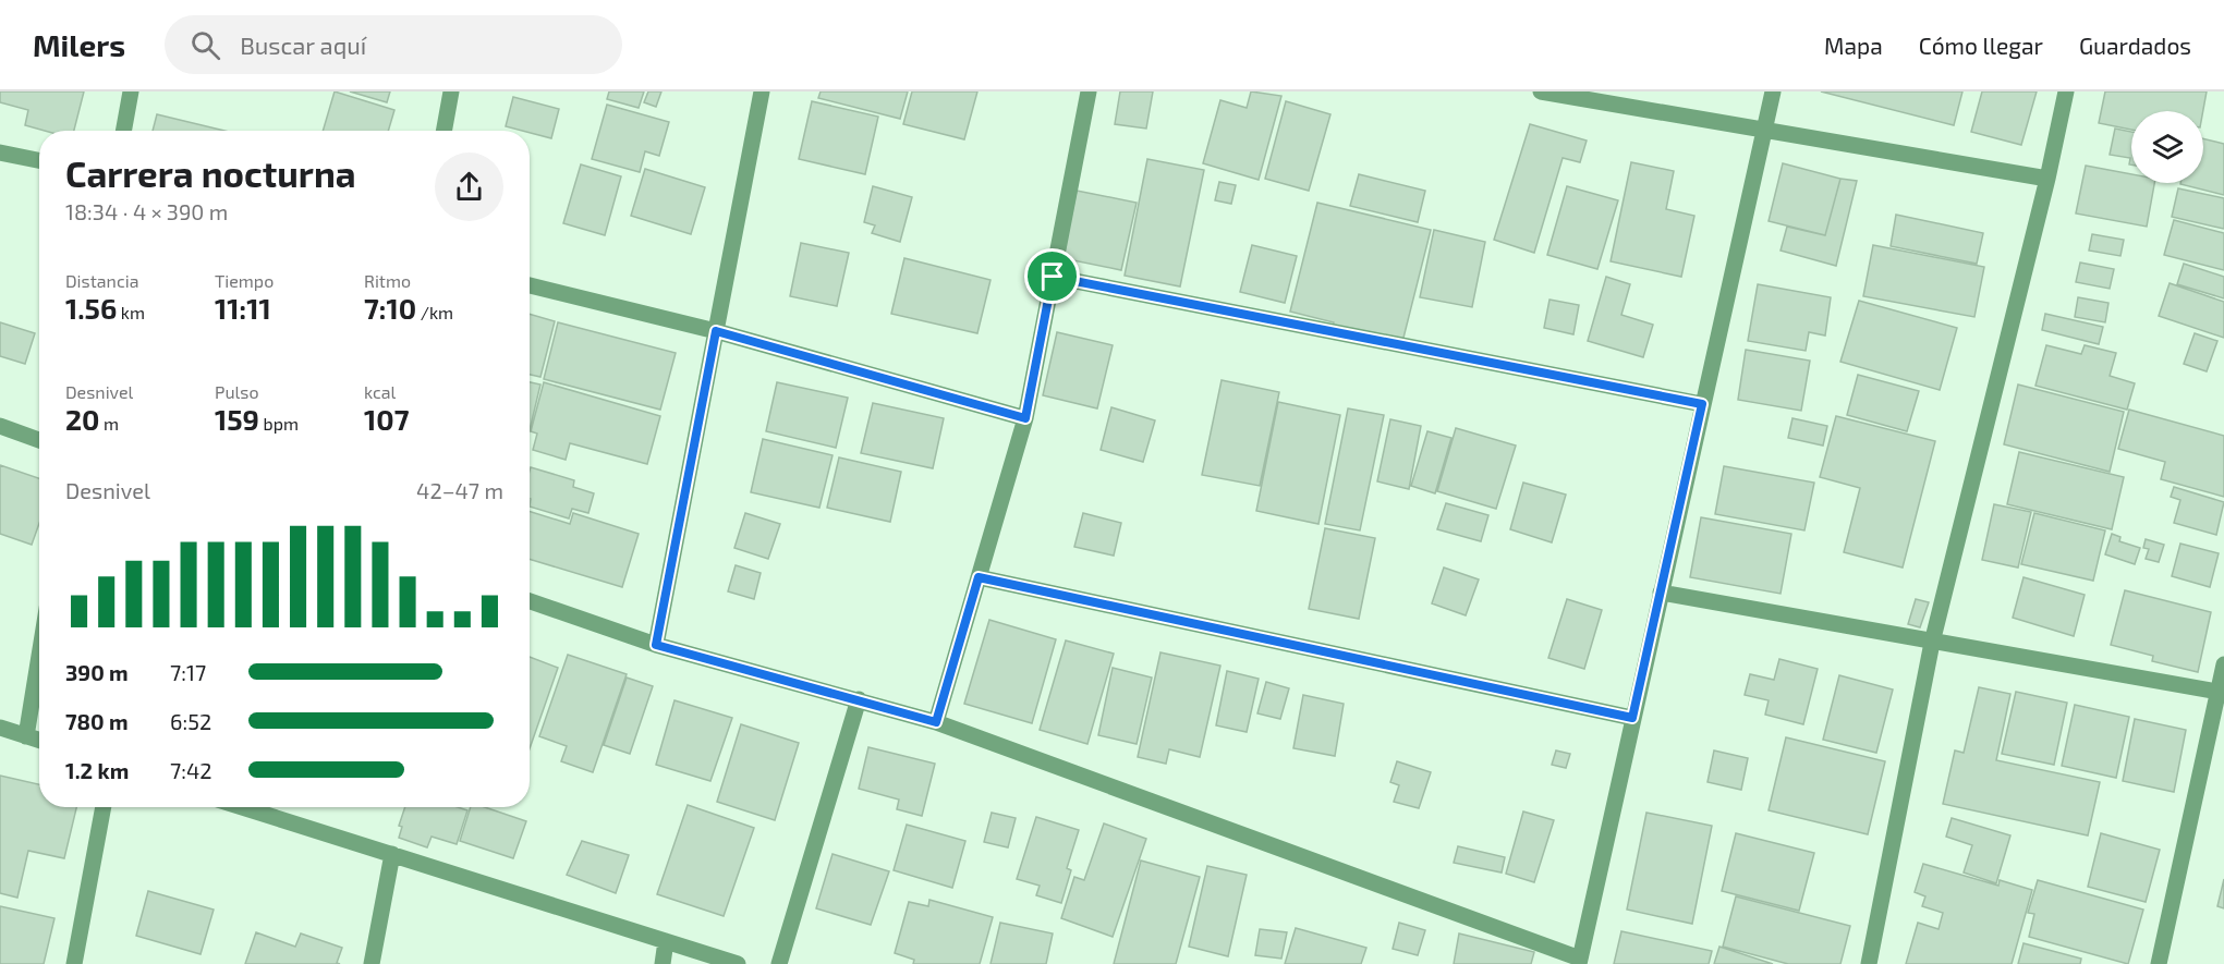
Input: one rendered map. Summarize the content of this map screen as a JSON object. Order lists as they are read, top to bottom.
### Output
{
  "page": {
    "header": "Milers",
    "search": "Buscar aquí",
    "nav": ["Mapa", "Cómo llegar", "Guardados"],
    "heading": ["Carrera nocturna", "18:34 · 4 × 390 m"],
    "stats": [
      ["Distancia", "1.56 km"],
      ["Tiempo", "11:11"],
      ["Ritmo", "7:10 /km"],
      ["Desnivel", "20 m"],
      ["Pulso", "159 bpm"],
      ["kcal", "107"]
    ],
    "chart": ["Desnivel", "42–47 m"],
    "list": [
      {
        "name": "390 m",
        "note": "7:17"
      },
      {
        "name": "780 m",
        "note": "6:52"
      },
      {
        "name": "1.2 km",
        "note": "7:42"
      }
    ]
  }
}
